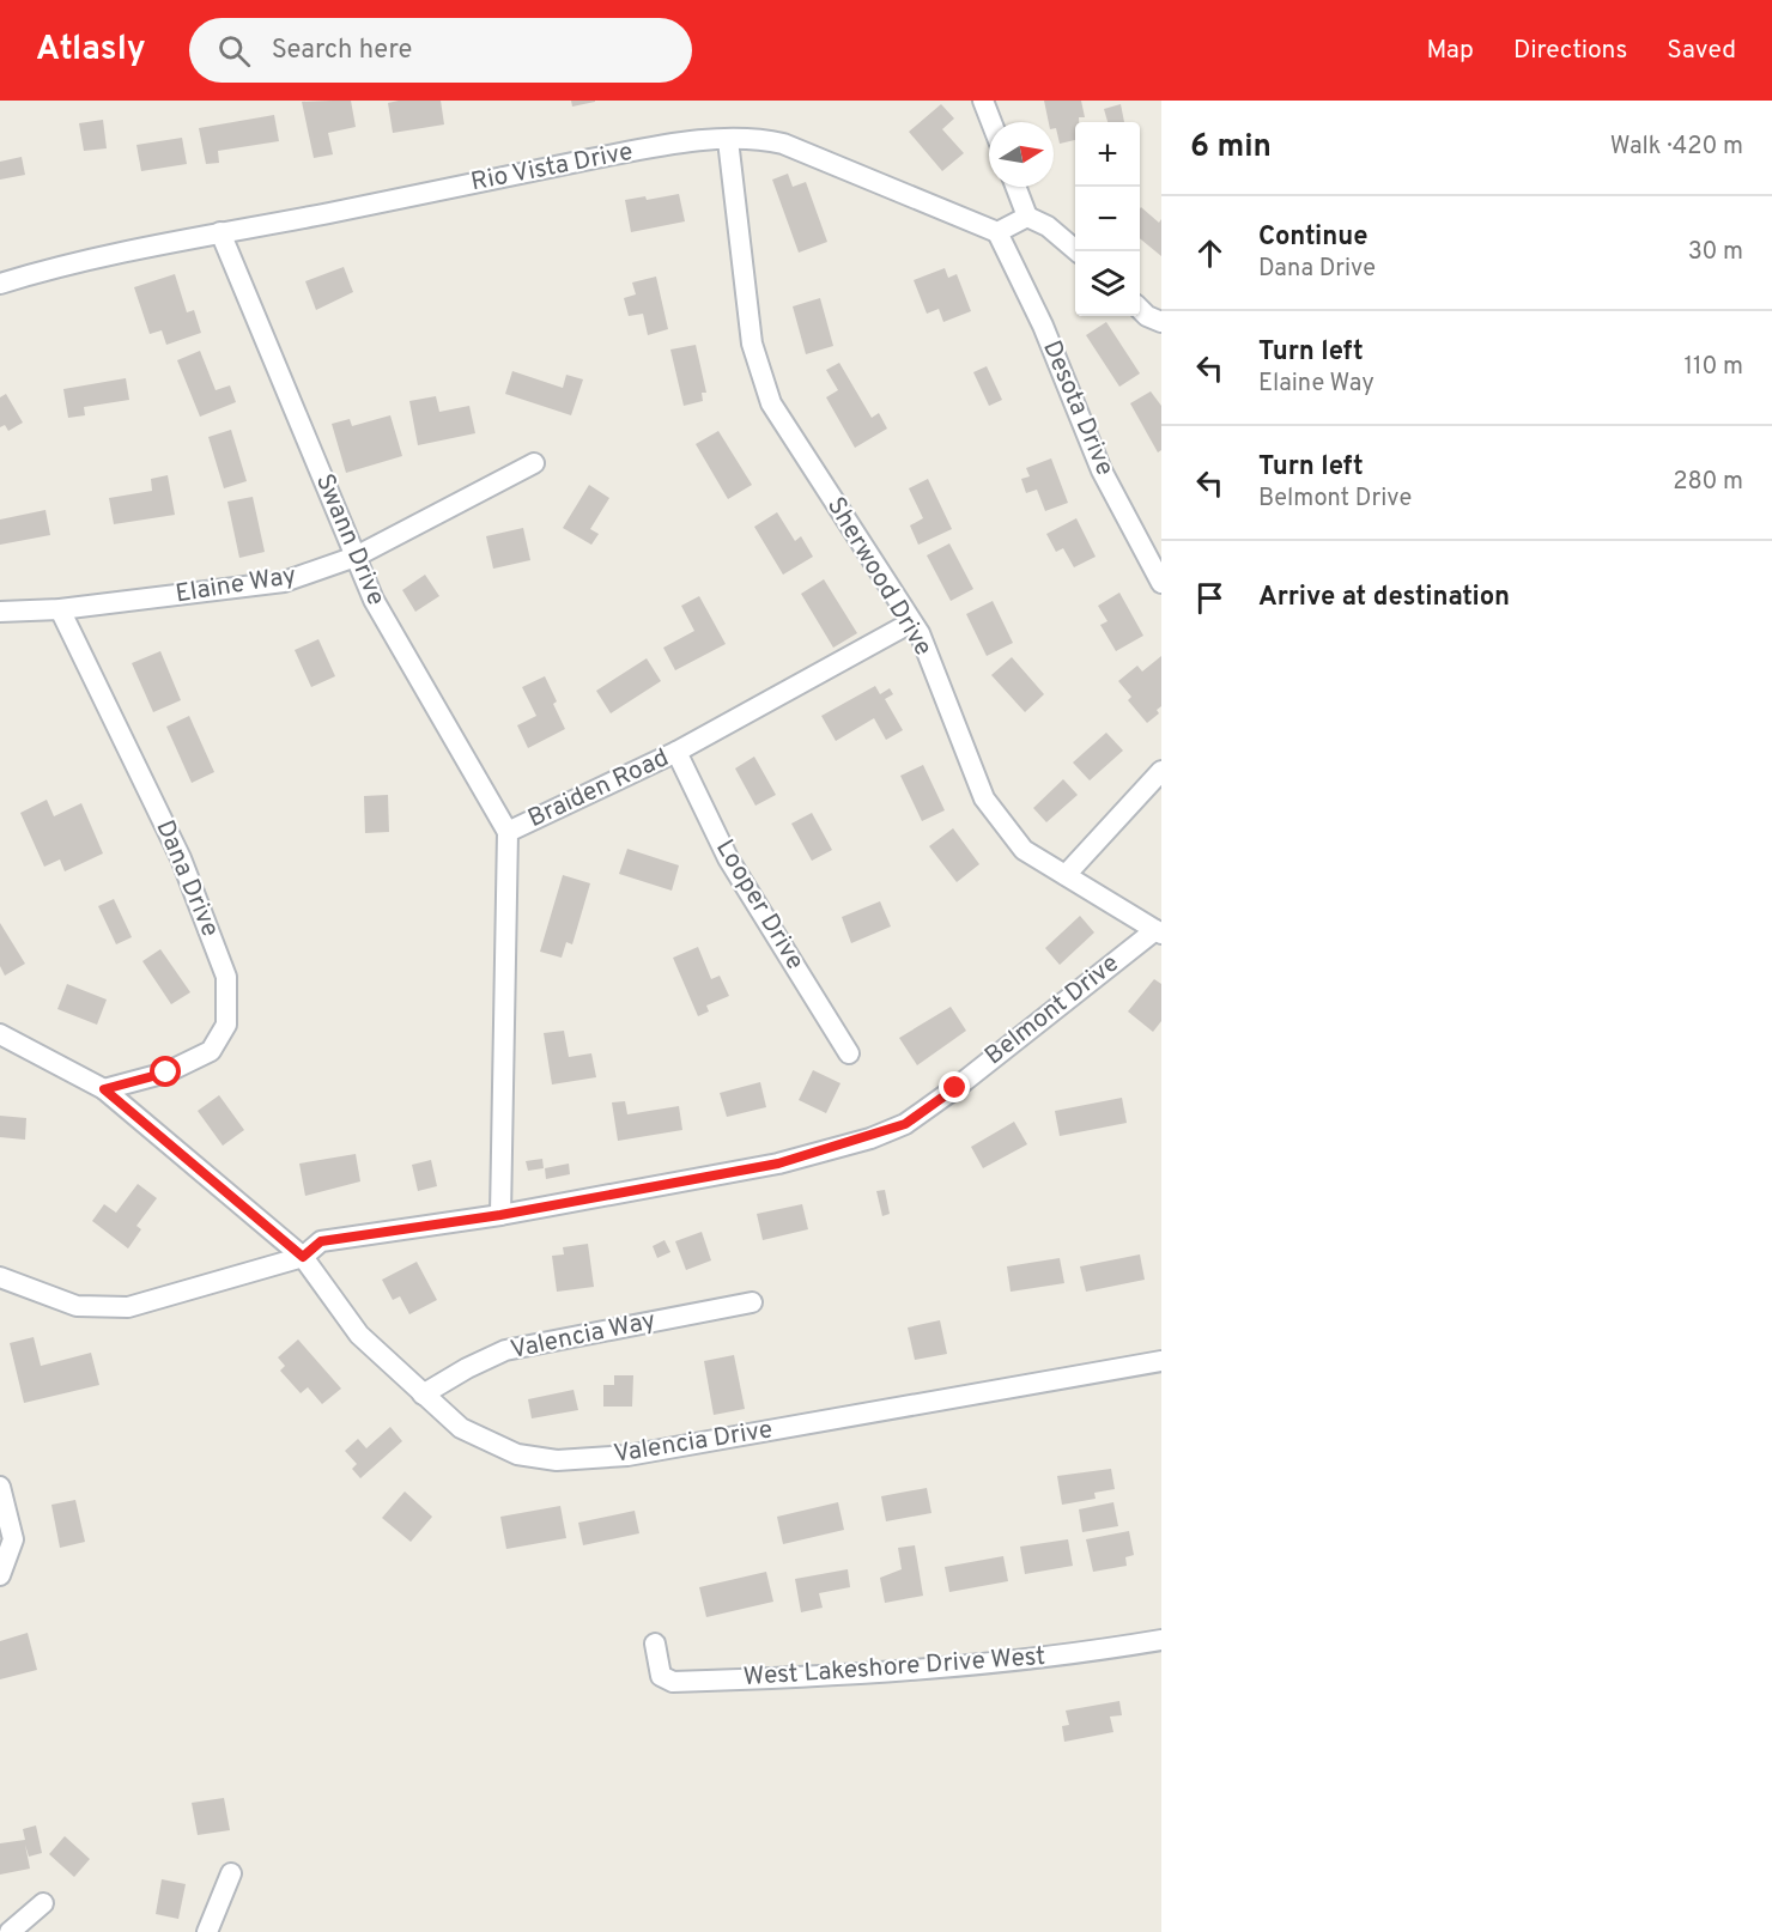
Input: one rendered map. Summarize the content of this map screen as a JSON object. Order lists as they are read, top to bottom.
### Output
{
  "streets": {
    "street": [
      "Rio Vista Drive",
      "Desota Drive",
      "Swann Drive",
      "Sherwood Drive",
      "Elaine Way",
      "Braiden Road",
      "Dana Drive",
      "Looper Drive",
      "Belmont Drive",
      "Valencia Way",
      "Valencia Drive",
      "West Lakeshore Drive West"
    ]
  },
  "crossings": [
    ["Rio Vista Drive", "Desota Drive"],
    ["Rio Vista Drive", "Swann Drive"],
    ["Rio Vista Drive", "Sherwood Drive"],
    ["Swann Drive", "Elaine Way"],
    ["Swann Drive", "Braiden Road"],
    ["Sherwood Drive", "Braiden Road"],
    ["Sherwood Drive", "Belmont Drive"],
    ["Elaine Way", "Dana Drive"],
    ["Braiden Road", "Looper Drive"],
    ["Braiden Road", "Belmont Drive"],
    ["Belmont Drive", "Valencia Drive"],
    ["Valencia Way", "Valencia Drive"]
  ],
  "north": "right",
  "page": {
    "header": "Atlasly",
    "search": "Search here",
    "nav": ["Map", "Directions", "Saved"],
    "heading": ["6 min", "Walk · 420 m"],
    "map_buttons": ["+", "−"],
    "list": [
      ["Continue", "Dana Drive", "30 m"],
      ["Turn left", "Elaine Way", "110 m"],
      ["Turn left", "Belmont Drive", "280 m"],
      "Arrive at destination"
    ]
  }
}
